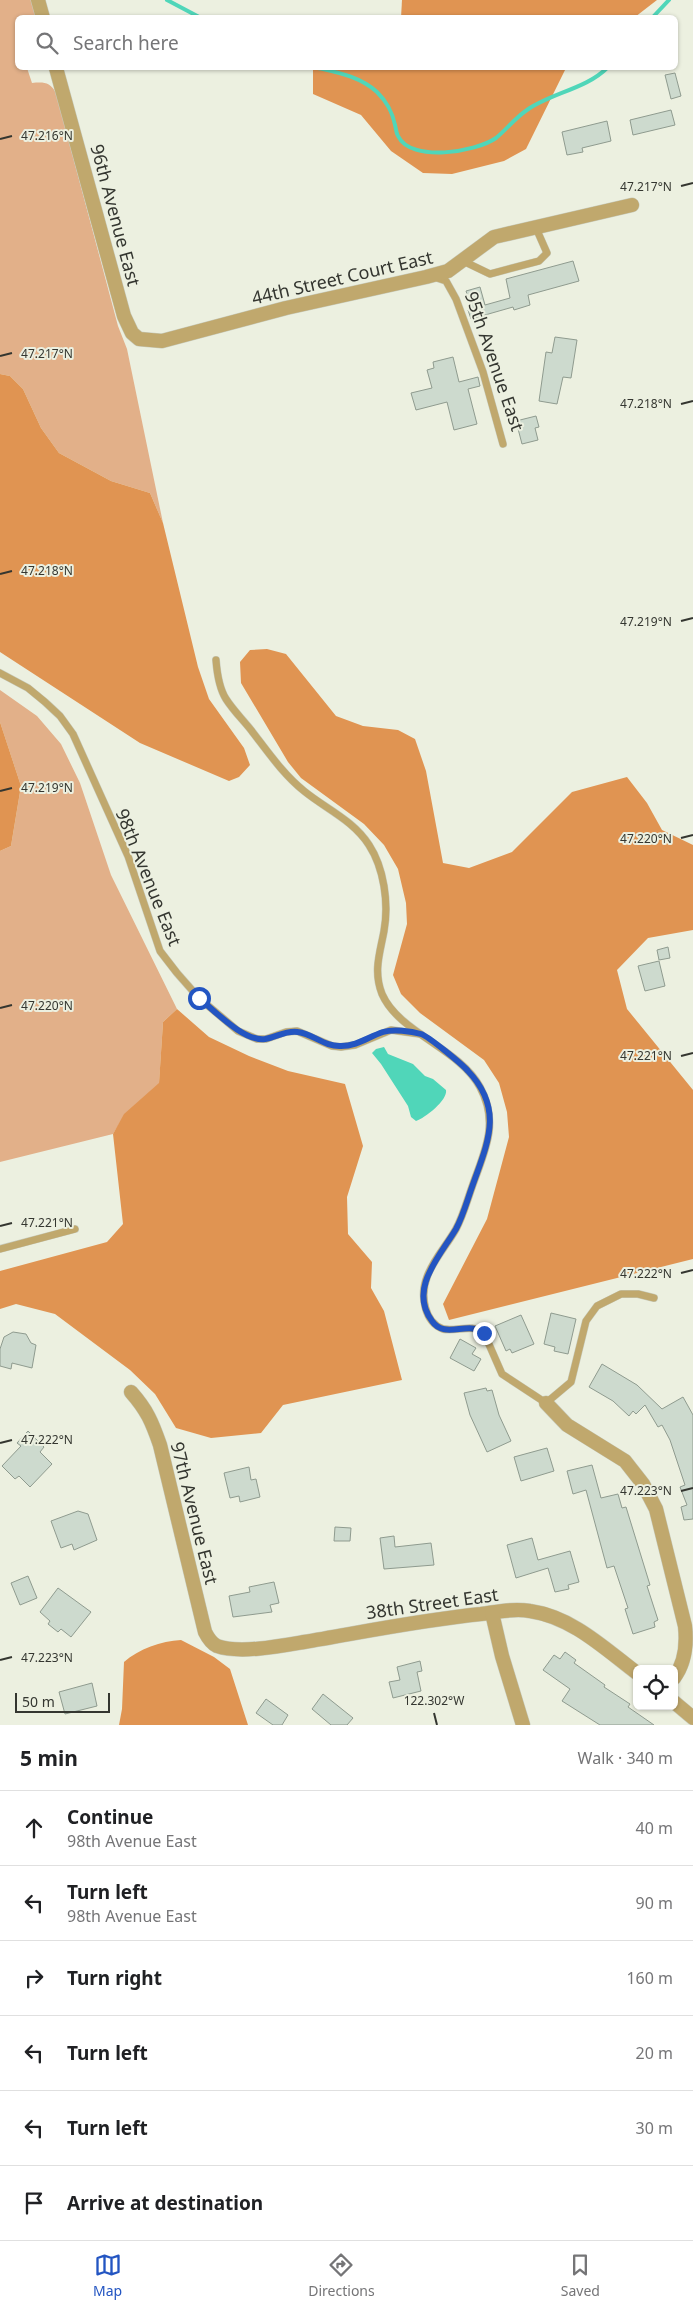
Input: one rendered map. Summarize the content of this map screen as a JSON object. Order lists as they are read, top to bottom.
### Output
{
  "streets": {
    "street": [
      "96th Avenue East",
      "44th Street Court East",
      "97th Avenue East",
      "38th Street East"
    ],
    "lane": ["95th Avenue East", "98th Avenue East"]
  },
  "crossings": [
    ["96th Avenue East", "44th Street Court East"],
    ["44th Street Court East", "95th Avenue East"],
    ["97th Avenue East", "38th Street East"]
  ],
  "scale_bar": "50 m",
  "page": {
    "search": "Search here",
    "scale": "50 m",
    "heading": ["5 min", "Walk · 340 m"],
    "list": [
      ["Continue", "98th Avenue East", "40 m"],
      ["Turn left", "98th Avenue East", "90 m"],
      ["Turn right", "160 m"],
      ["Turn left", "20 m"],
      ["Turn left", "30 m"],
      "Arrive at destination"
    ],
    "nav": ["Map", "Directions", "Saved"]
  },
  "coordinates": [
    "47.216°N",
    "47.217°N",
    "47.218°N",
    "47.219°N",
    "47.220°N",
    "47.221°N",
    "47.222°N",
    "47.223°N",
    "122.302°W"
  ]
}
